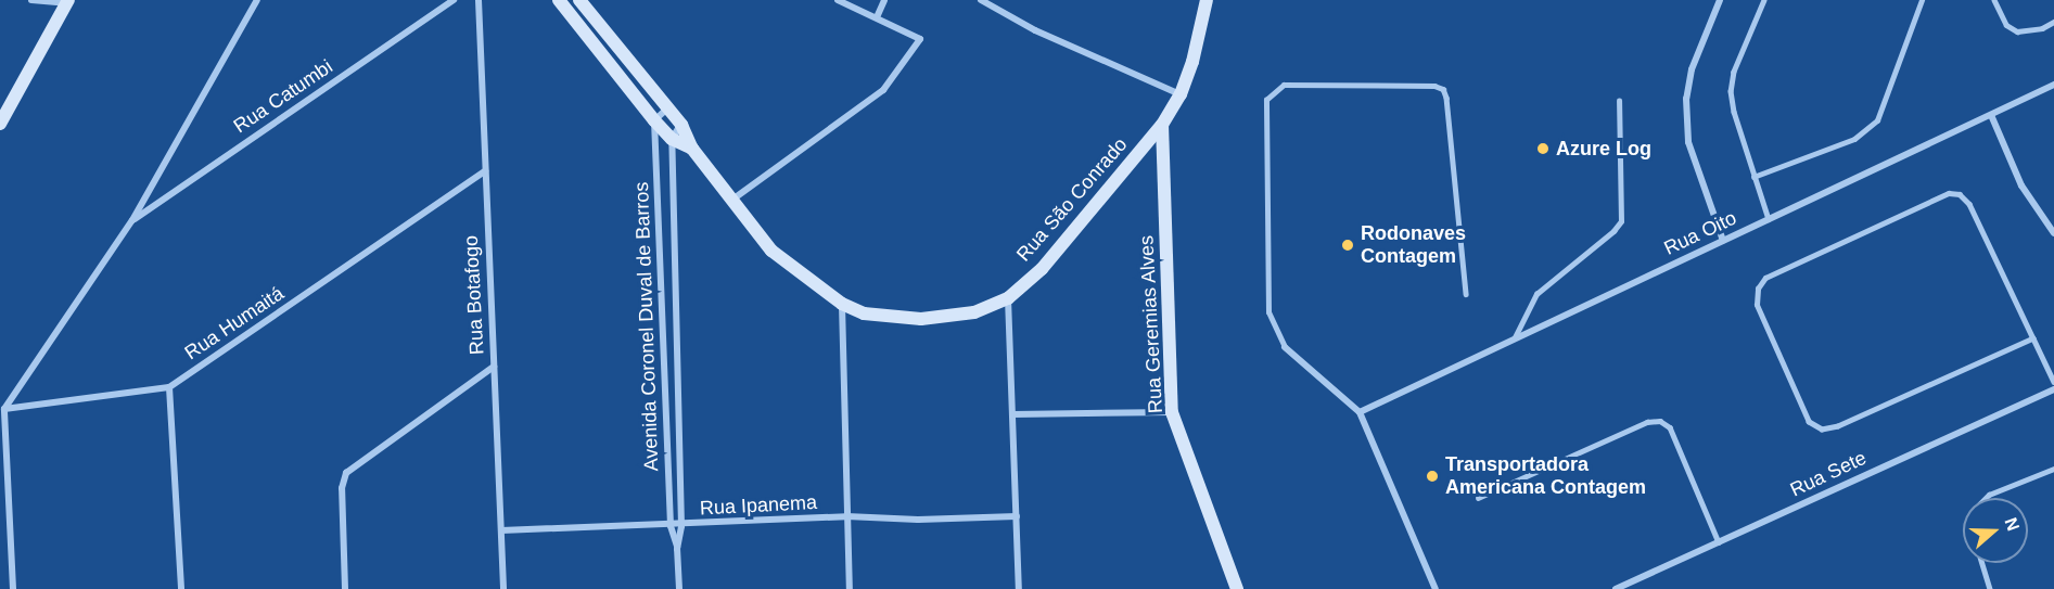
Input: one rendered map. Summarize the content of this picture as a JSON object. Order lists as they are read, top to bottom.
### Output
{
  "streets": {
    "street": [
      "Rua Catumbi",
      "Rua São Conrado",
      "Rua Oito",
      "Rua Botafogo",
      "Rua Humaitá",
      "Rua Geremias Alves",
      "Avenida Coronel Duval de Barros",
      "Rua Sete",
      "Rua Ipanema"
    ]
  },
  "crossings": [
    ["Rua São Conrado", "Rua Geremias Alves"],
    ["Rua São Conrado", "Avenida Coronel Duval de Barros"],
    ["Rua Botafogo", "Rua Humaitá"],
    ["Rua Botafogo", "Rua Ipanema"],
    ["Avenida Coronel Duval de Barros", "Rua Ipanema"]
  ],
  "places": ["Azure Log", "Rodonaves Contagem", "Transportadora Americana Contagem"],
  "north": "right"
}
